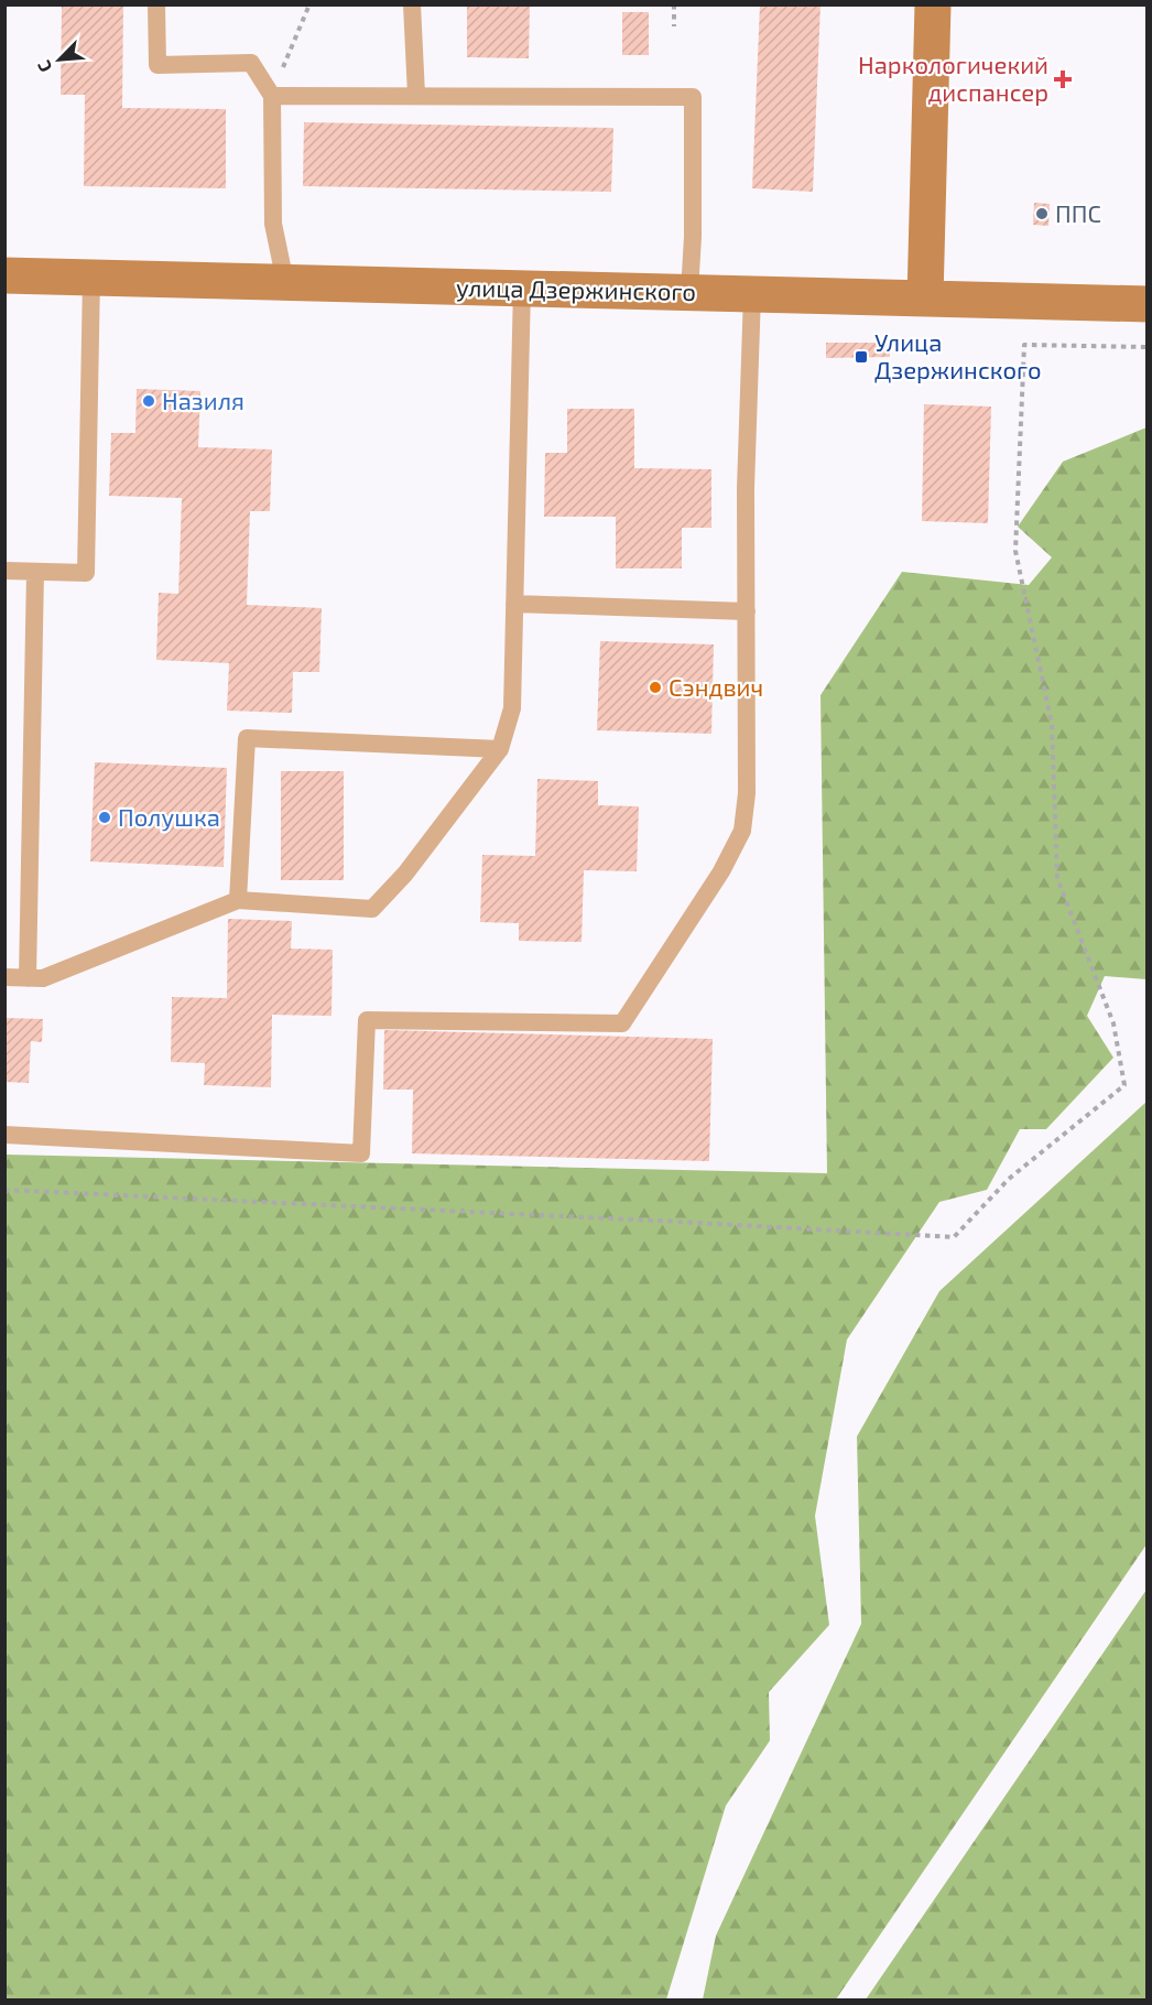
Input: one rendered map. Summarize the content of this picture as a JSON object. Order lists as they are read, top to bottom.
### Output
{
  "streets": {
    "main road": ["улица Дзержинского"]
  },
  "places": {
    "health": ["Наркологичекий диспансер"],
    "other": [
      "ППС",
      "Назиля",
      "Сэндвич",
      "Полушка"
    ],
    "transit": ["Улица Дзержинского"]
  },
  "north": "bottom left"
}
